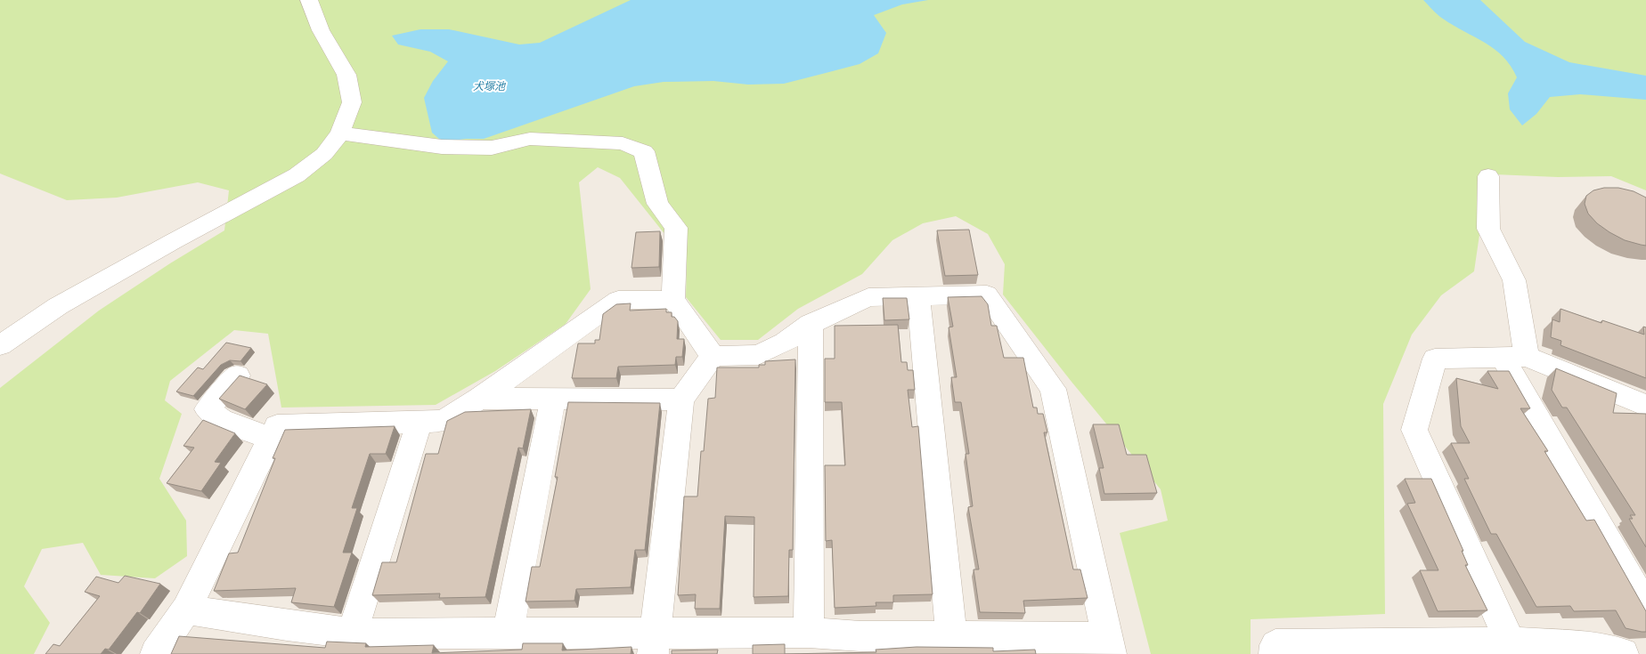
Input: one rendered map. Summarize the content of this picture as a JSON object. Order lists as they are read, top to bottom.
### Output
{
  "water": ["犬塚池"]
}
